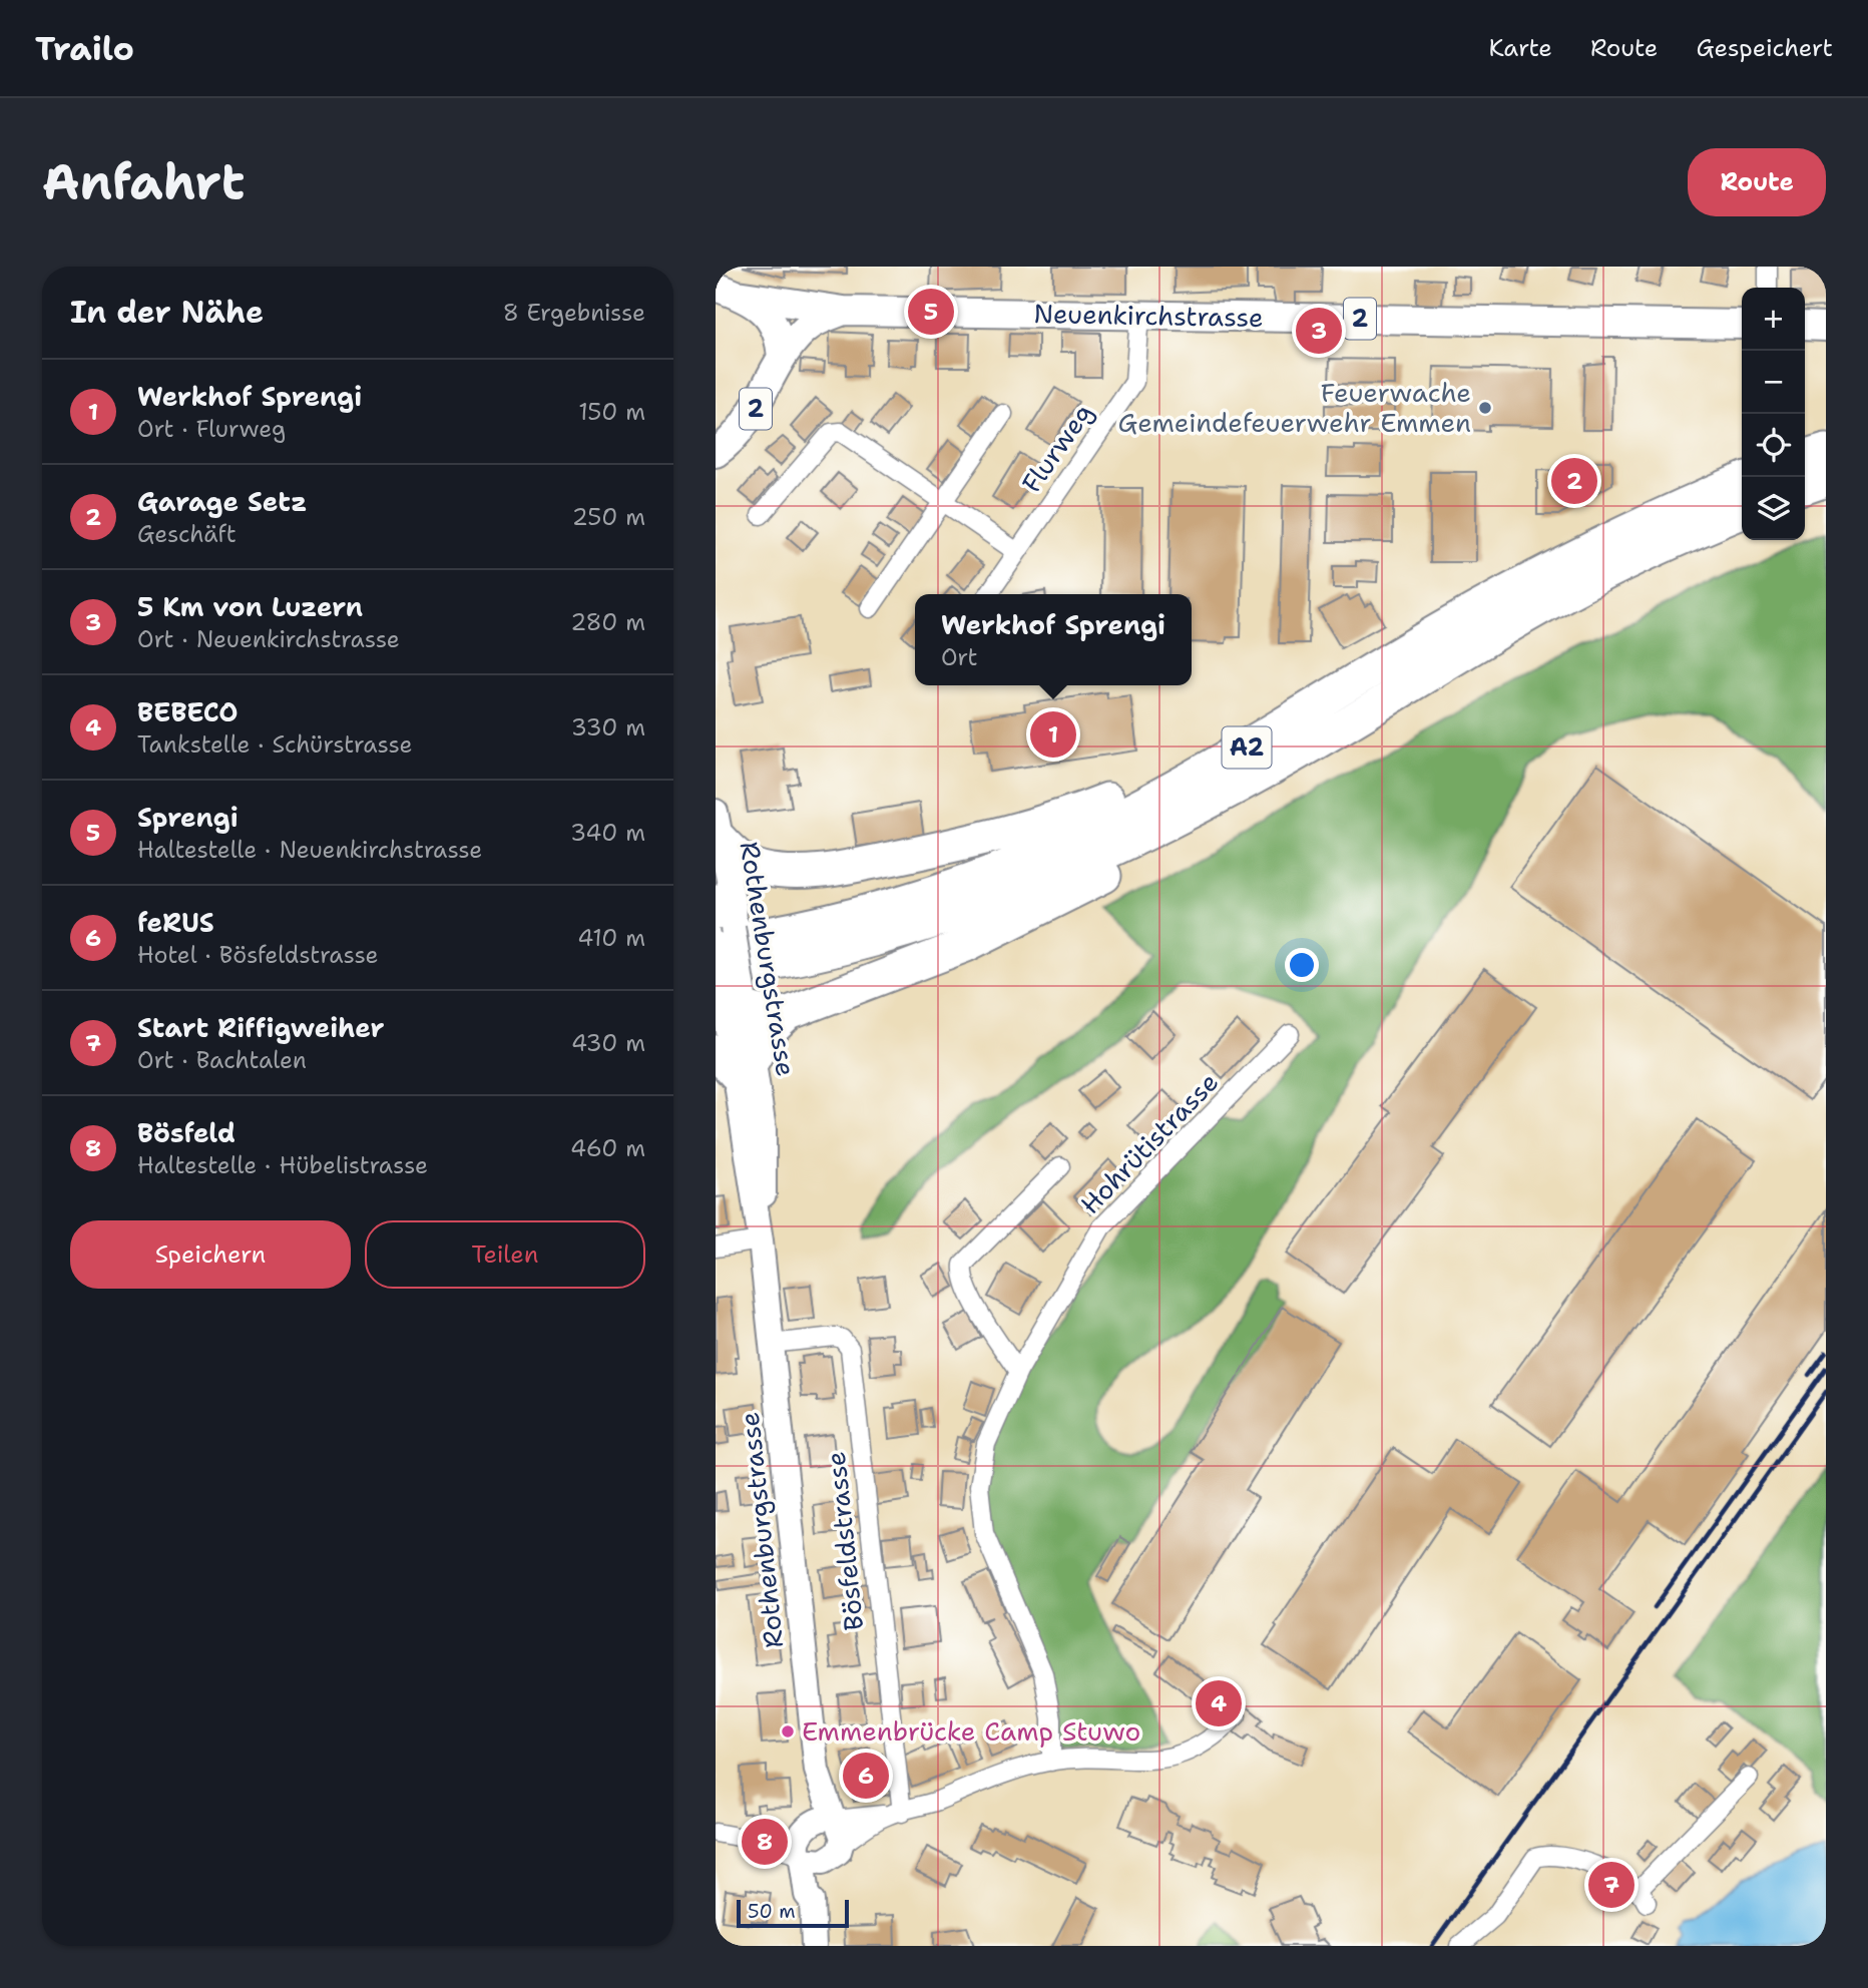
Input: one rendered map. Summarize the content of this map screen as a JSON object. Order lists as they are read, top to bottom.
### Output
{
  "streets": {
    "highway": ["A2"],
    "main road": ["Neuenkirchstrasse", "2", "Rothenburgstrasse"],
    "street": ["Flurweg", "Hohrütistrasse", "Bösfeldstrasse"]
  },
  "crossings": [
    ["Neuenkirchstrasse", "2"],
    ["Neuenkirchstrasse", "Flurweg"],
    ["A2", "Rothenburgstrasse"],
    ["Rothenburgstrasse", "Bösfeldstrasse"]
  ],
  "places": ["Feuerwache Gemeindefeuerwehr Emmen", "Emmenbrücke Camp Stuwo"],
  "scale_bar": "50 m",
  "page": {
    "header": "Trailo",
    "nav": ["Karte", "Route", "Gespeichert"],
    "buttons": [
      "Route",
      ["Speichern", "Teilen"]
    ],
    "title": "Anfahrt",
    "heading": ["In der Nähe", "8 Ergebnisse"],
    "pins": [
      "5",
      "3",
      "2",
      "1",
      "4",
      "6",
      "8",
      "7"
    ],
    "map_buttons": ["+", "−"],
    "list": [
      {
        "mark": "1",
        "name": "Werkhof Sprengi",
        "note": "Ort · Flurweg",
        "value": "150 m"
      },
      {
        "mark": "2",
        "name": "Garage Setz",
        "note": "Geschäft",
        "value": "250 m"
      },
      {
        "mark": "3",
        "name": "5 Km von Luzern",
        "note": "Ort · Neuenkirchstrasse",
        "value": "280 m"
      },
      {
        "mark": "4",
        "name": "BEBECO",
        "note": "Tankstelle · Schürstrasse",
        "value": "330 m"
      },
      {
        "mark": "5",
        "name": "Sprengi",
        "note": "Haltestelle · Neuenkirchstrasse",
        "value": "340 m"
      },
      {
        "mark": "6",
        "name": "feRUS",
        "note": "Hotel · Bösfeldstrasse",
        "value": "410 m"
      },
      {
        "mark": "7",
        "name": "Start Riffigweiher",
        "note": "Ort · Bachtalen",
        "value": "430 m"
      },
      {
        "mark": "8",
        "name": "Bösfeld",
        "note": "Haltestelle · Hübelistrasse",
        "value": "460 m"
      }
    ],
    "popup": ["Werkhof Sprengi", "Ort"],
    "scale": "50 m"
  }
}
